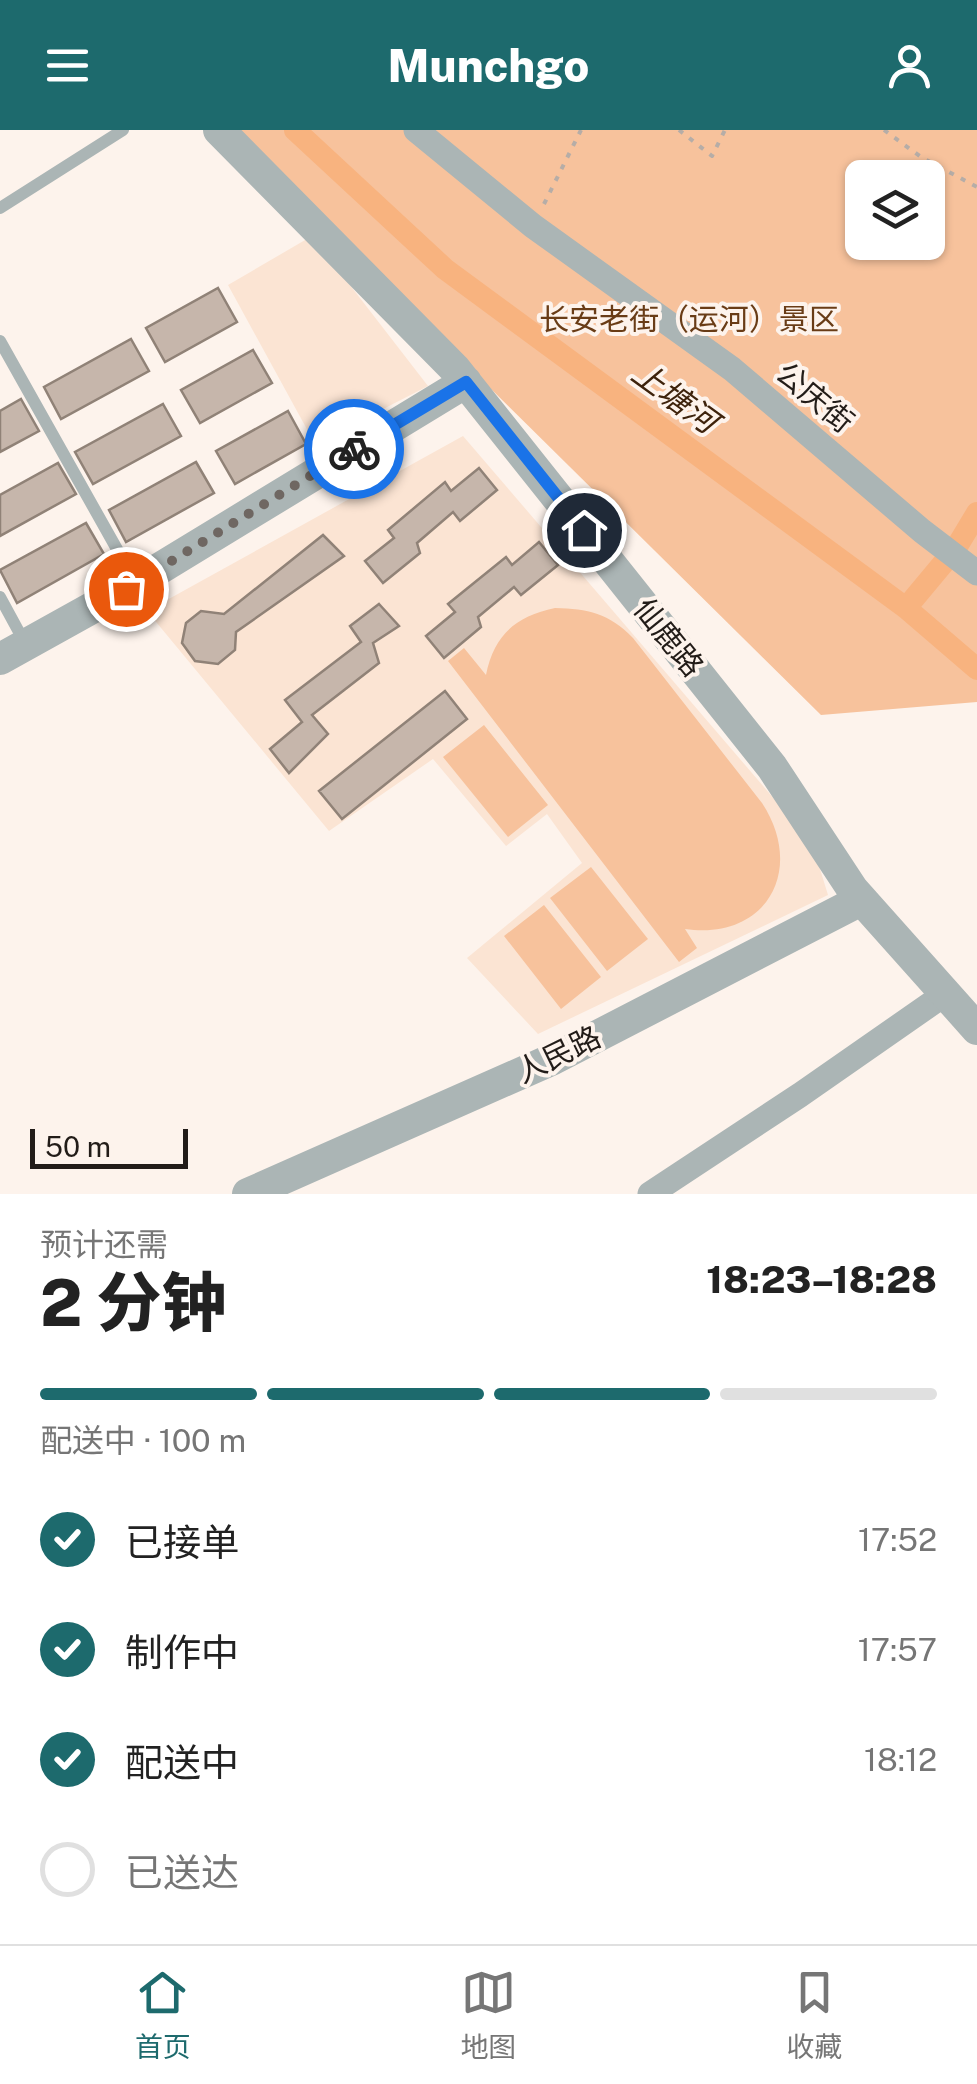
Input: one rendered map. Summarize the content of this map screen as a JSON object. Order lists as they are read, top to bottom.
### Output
{
  "streets": {
    "street": ["公庆街", "仙鹿路", "人民路"]
  },
  "crossings": [
    ["仙鹿路", "人民路"]
  ],
  "water": ["上塘河"],
  "parks": ["长安老街（运河）景区"],
  "scale_bar": "50 m",
  "page": {
    "header": "Munchgo",
    "scale": "50 m",
    "heading": ["2 分钟", "预计还需", "18:23–18:28"],
    "bar": "配送中 · 100 m",
    "list": [
      ["已接单", "17:52"],
      ["制作中", "17:57"],
      ["配送中", "18:12"],
      "已送达"
    ],
    "tabs": ["首页", "地图", "收藏"]
  }
}
